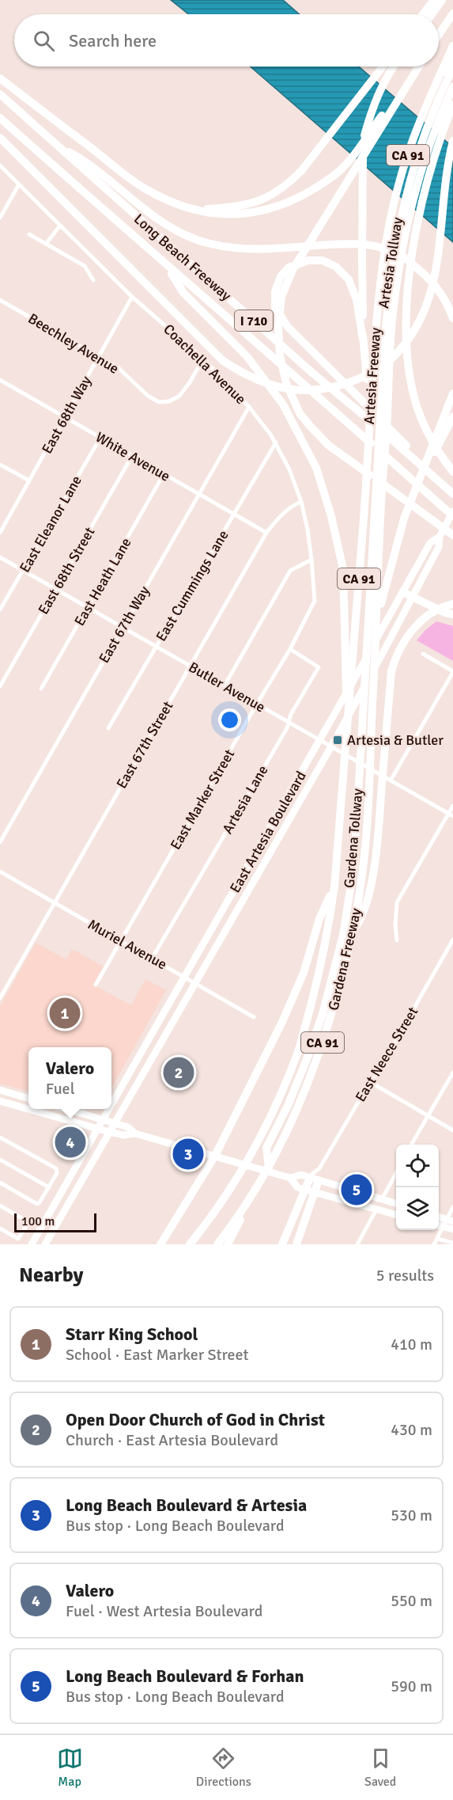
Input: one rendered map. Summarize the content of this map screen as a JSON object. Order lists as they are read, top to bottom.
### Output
{
  "streets": {
    "highway": [
      "CA 91",
      "Long Beach Freeway",
      "Artesia Tollway",
      "I 710",
      "Artesia Freeway",
      "Gardena Tollway",
      "Gardena Freeway"
    ],
    "main road": ["East Artesia Boulevard"],
    "street": [
      "Beechley Avenue",
      "Coachella Avenue",
      "East 68th Way",
      "White Avenue",
      "East Eleanor Lane",
      "East 68th Street",
      "East Heath Lane",
      "East Cummings Lane",
      "East 67th Way",
      "Butler Avenue",
      "East 67th Street",
      "East Marker Street",
      "Artesia Lane",
      "Muriel Avenue",
      "East Neece Street"
    ]
  },
  "crossings": [
    ["Artesia Tollway", "Artesia Freeway"],
    ["Artesia Tollway", "Gardena Tollway"],
    ["Beechley Avenue", "Coachella Avenue"],
    ["Beechley Avenue", "East 68th Way"],
    ["Coachella Avenue", "East 68th Way"],
    ["Coachella Avenue", "East Cummings Lane"],
    ["Coachella Avenue", "East 67th Way"],
    ["Coachella Avenue", "East 67th Street"],
    ["Coachella Avenue", "East Marker Street"],
    ["Artesia Freeway", "Gardena Freeway"],
    ["East 68th Way", "White Avenue"],
    ["White Avenue", "East Eleanor Lane"],
    ["White Avenue", "East 68th Street"],
    ["White Avenue", "East Heath Lane"],
    ["White Avenue", "East Cummings Lane"],
    ["White Avenue", "East 67th Way"],
    ["White Avenue", "East 67th Street"],
    ["East Eleanor Lane", "Butler Avenue"],
    ["East 68th Street", "Butler Avenue"],
    ["East Heath Lane", "Butler Avenue"],
    ["East Cummings Lane", "Butler Avenue"],
    ["East 67th Way", "Butler Avenue"],
    ["Butler Avenue", "East 67th Street"],
    ["Butler Avenue", "East Marker Street"],
    ["Butler Avenue", "Artesia Lane"],
    ["Butler Avenue", "East Artesia Boulevard"],
    ["East 67th Street", "Muriel Avenue"],
    ["East Marker Street", "Artesia Lane"],
    ["East Marker Street", "Muriel Avenue"],
    ["Artesia Lane", "Muriel Avenue"],
    ["East Artesia Boulevard", "Muriel Avenue"],
    ["Gardena Tollway", "Gardena Freeway"]
  ],
  "places": {
    "transit": ["Artesia & Butler"]
  },
  "scale_bar": "100 m",
  "page": {
    "search": "Search here",
    "pins": [
      "1",
      "2",
      "4",
      "3",
      "5"
    ],
    "popup": ["Valero", "Fuel"],
    "scale": "100 m",
    "heading": ["Nearby", "5 results"],
    "list": [
      {
        "mark": "1",
        "name": "Starr King School",
        "note": "School · East Marker Street",
        "value": "410 m"
      },
      {
        "mark": "2",
        "name": "Open Door Church of God in Christ",
        "note": "Church · East Artesia Boulevard",
        "value": "430 m"
      },
      {
        "mark": "3",
        "name": "Long Beach Boulevard & Artesia",
        "note": "Bus stop · Long Beach Boulevard",
        "value": "530 m"
      },
      {
        "mark": "4",
        "name": "Valero",
        "note": "Fuel · West Artesia Boulevard",
        "value": "550 m"
      },
      {
        "mark": "5",
        "name": "Long Beach Boulevard & Forhan",
        "note": "Bus stop · Long Beach Boulevard",
        "value": "590 m"
      }
    ],
    "nav": ["Map", "Directions", "Saved"]
  }
}
